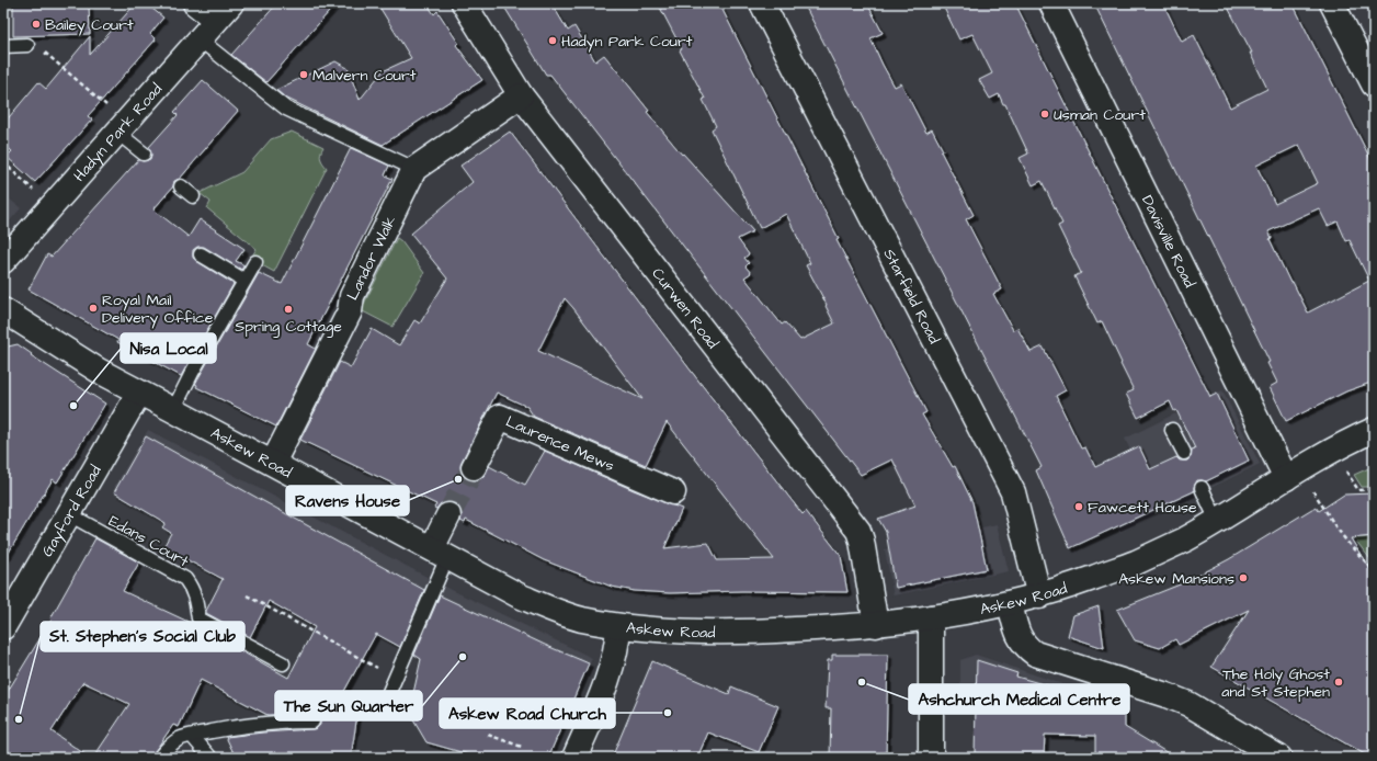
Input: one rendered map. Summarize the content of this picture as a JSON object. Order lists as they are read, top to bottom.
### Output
{
  "streets": {
    "street": [
      "Hadyn Park Road",
      "Davisville Road",
      "Landor Walk",
      "Starfield Road",
      "Curwen Road",
      "Laurence Mews",
      "Askew Road",
      "Gayford Road"
    ],
    "lane": ["Edans Court"]
  },
  "crossings": [
    ["Davisville Road", "Askew Road"],
    ["Landor Walk", "Curwen Road"],
    ["Landor Walk", "Askew Road"],
    ["Starfield Road", "Askew Road"],
    ["Curwen Road", "Askew Road"],
    ["Askew Road", "Gayford Road"],
    ["Gayford Road", "Edans Court"]
  ],
  "places": [
    "Bailey Court",
    "Hadyn Park Court",
    "Malvern Court",
    "Usman Court",
    "Royal Mail Delivery Office",
    "Spring Cottage",
    "Nisa Local",
    "Ravens House",
    "Fawcett House",
    "Askew Mansions",
    "The Sun Quarter",
    "Ashchurch Medical Centre",
    "The Holy Ghost and St Stephen",
    "Askew Road Church",
    "St. Stephen's Social Club"
  ]
}
